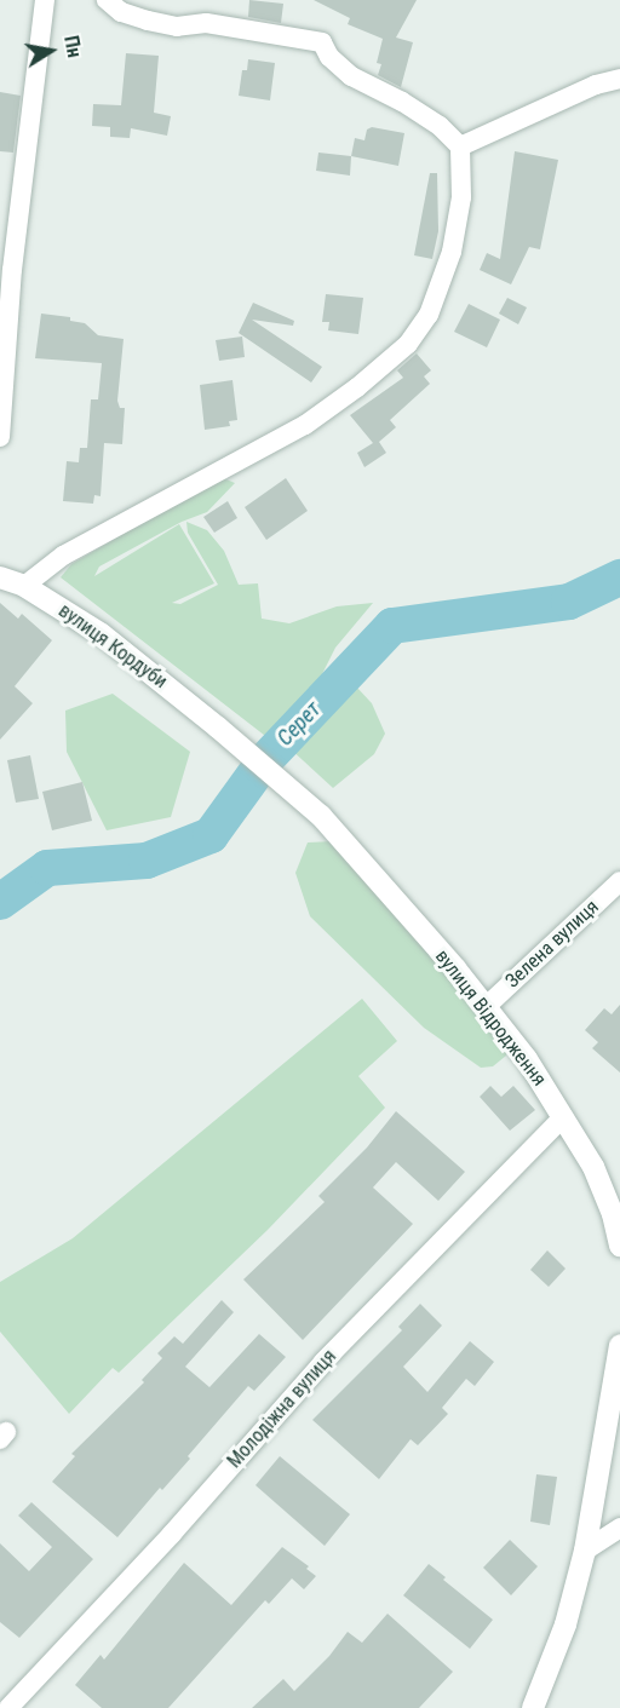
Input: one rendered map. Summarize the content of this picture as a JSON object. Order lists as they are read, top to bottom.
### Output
{
  "streets": {
    "street": [
      "вулиця Кордуби",
      "Зелена вулиця",
      "вулиця Відродження",
      "Молодіжна вулиця"
    ]
  },
  "crossings": [
    ["вулиця Кордуби", "вулиця Відродження"],
    ["Зелена вулиця", "вулиця Відродження"],
    ["вулиця Відродження", "Молодіжна вулиця"]
  ],
  "water": ["Серет"],
  "north": "right"
}
